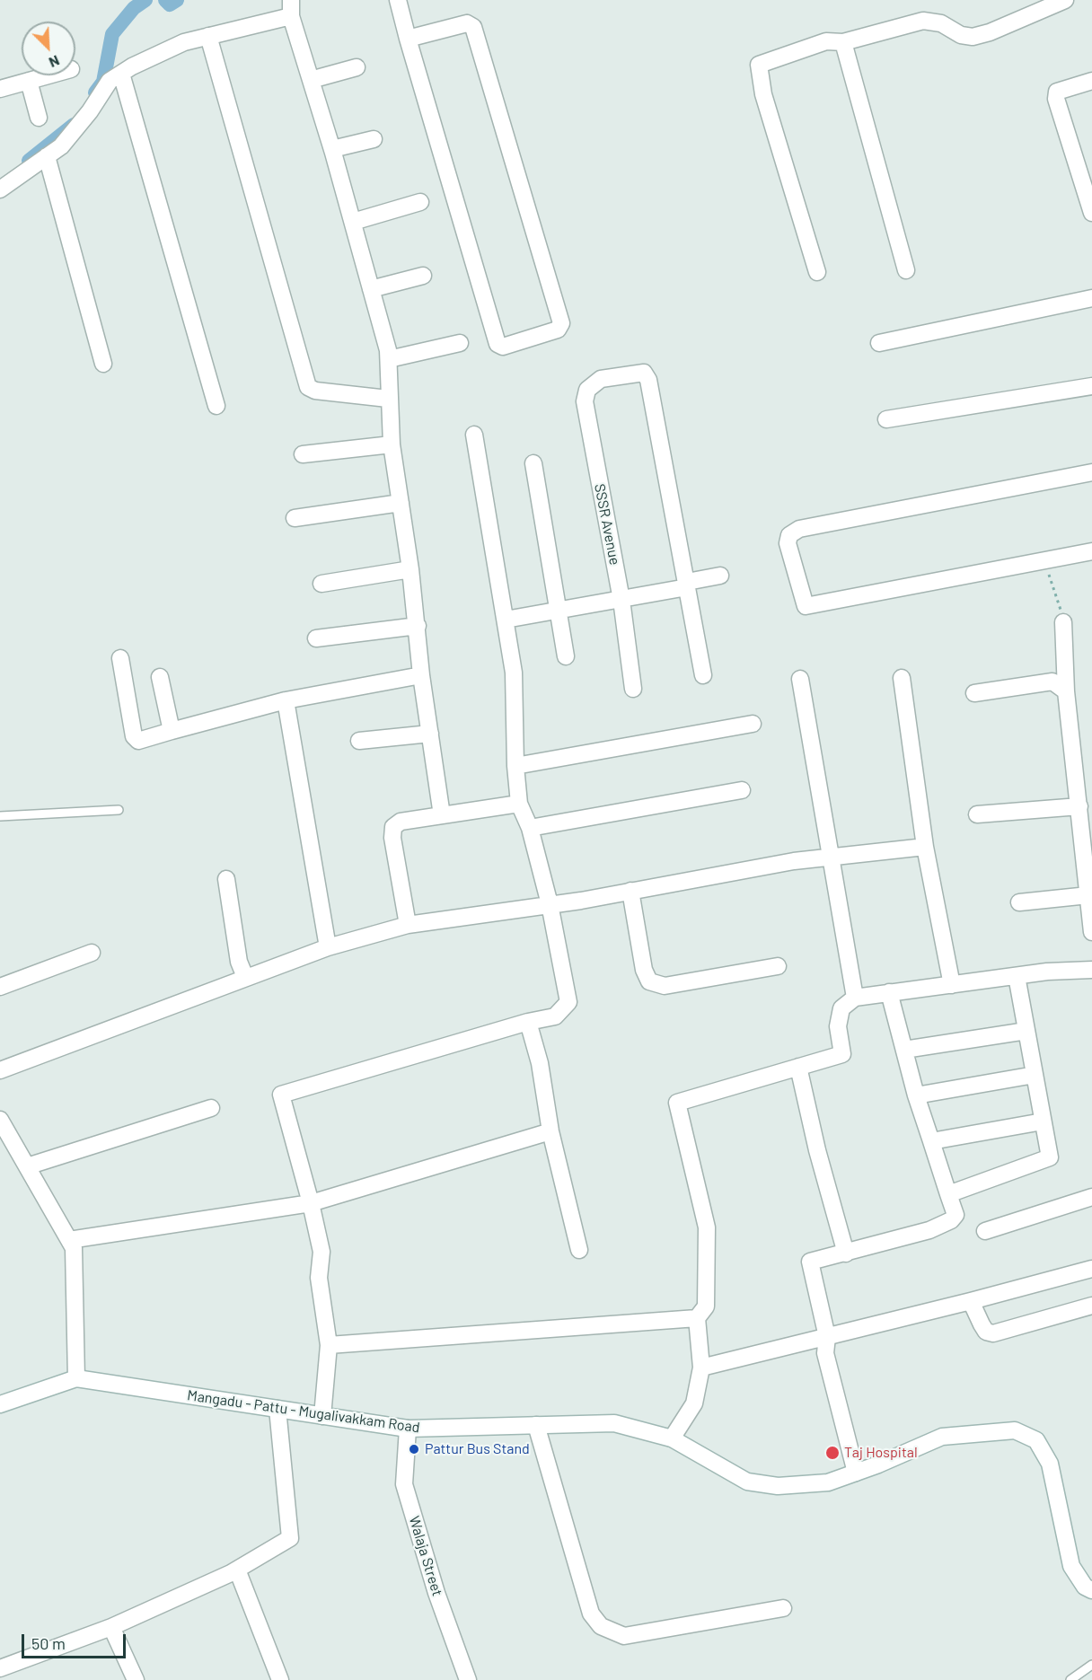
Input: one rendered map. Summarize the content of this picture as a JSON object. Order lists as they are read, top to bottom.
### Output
{
  "streets": {
    "street": ["SSSR Avenue", "Mangadu - Pattu - Mugalivakkam Road", "Walaja Street"]
  },
  "crossings": [
    ["Mangadu - Pattu - Mugalivakkam Road", "Walaja Street"]
  ],
  "places": ["Pattur Bus Stand", "Taj Hospital"],
  "scale_bar": "50 m",
  "north": "bottom right"
}
